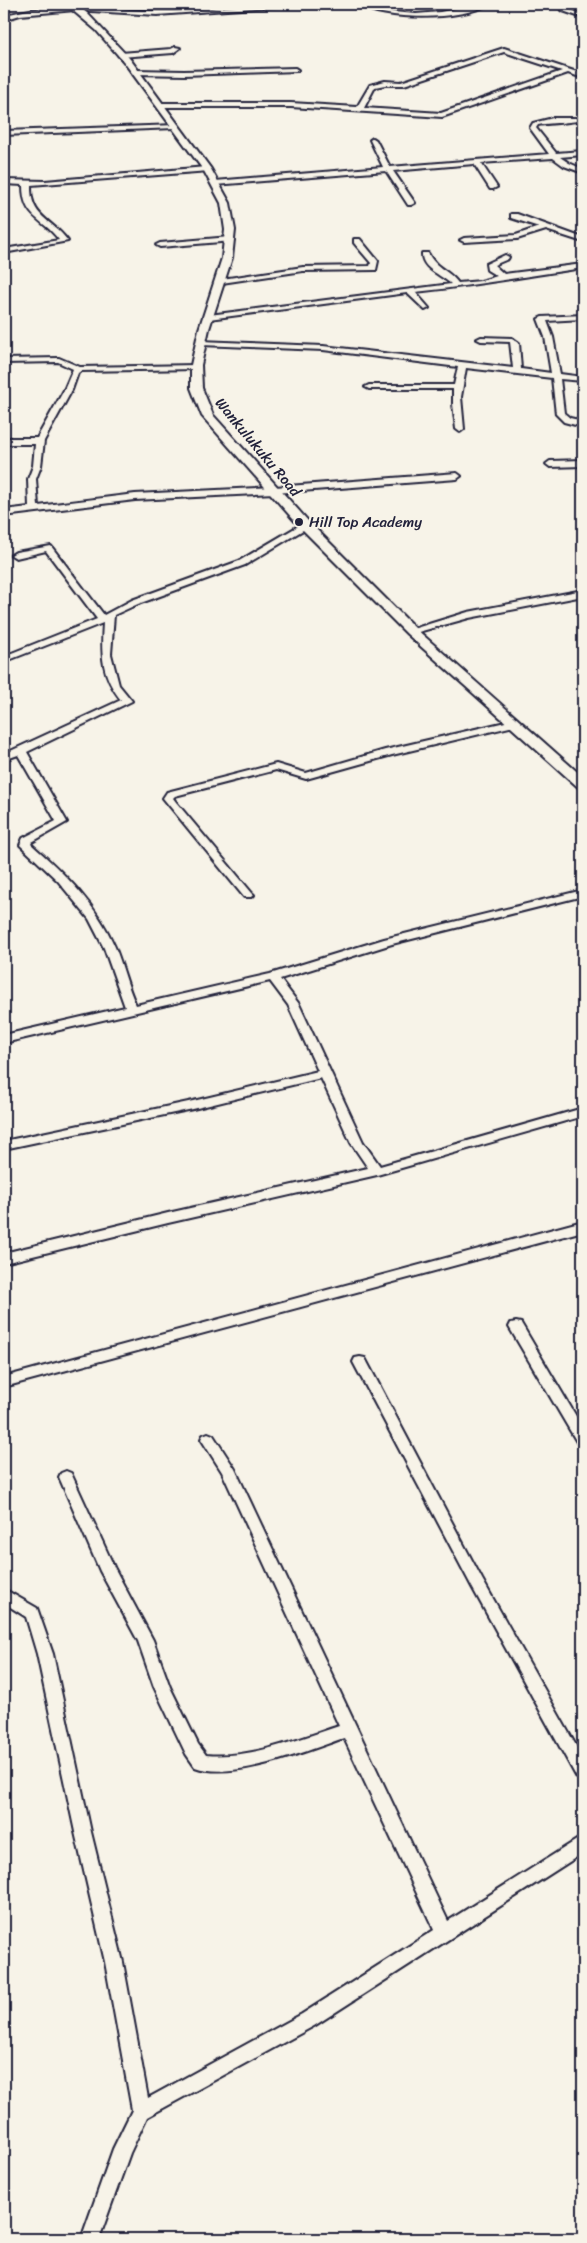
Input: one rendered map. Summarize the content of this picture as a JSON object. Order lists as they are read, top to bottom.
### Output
{
  "streets": {
    "main road": ["Wankulukuku Road"]
  },
  "places": ["Hill Top Academy"]
}
